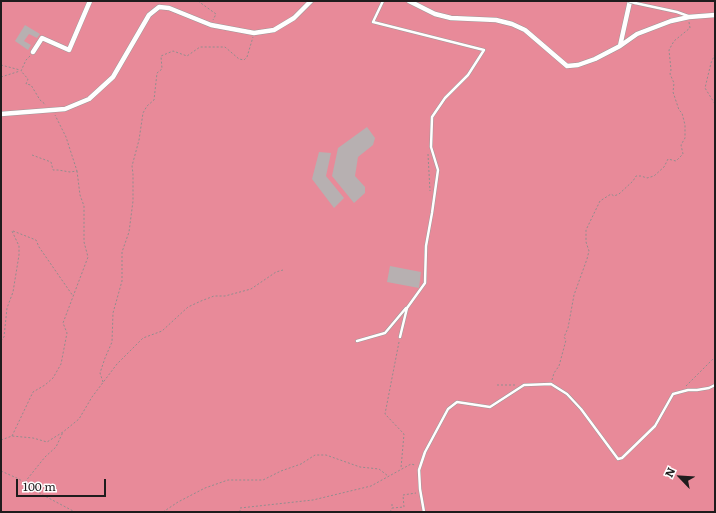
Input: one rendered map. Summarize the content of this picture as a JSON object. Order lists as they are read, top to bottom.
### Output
{
  "scale_bar": "100 m",
  "north": "top left"
}
